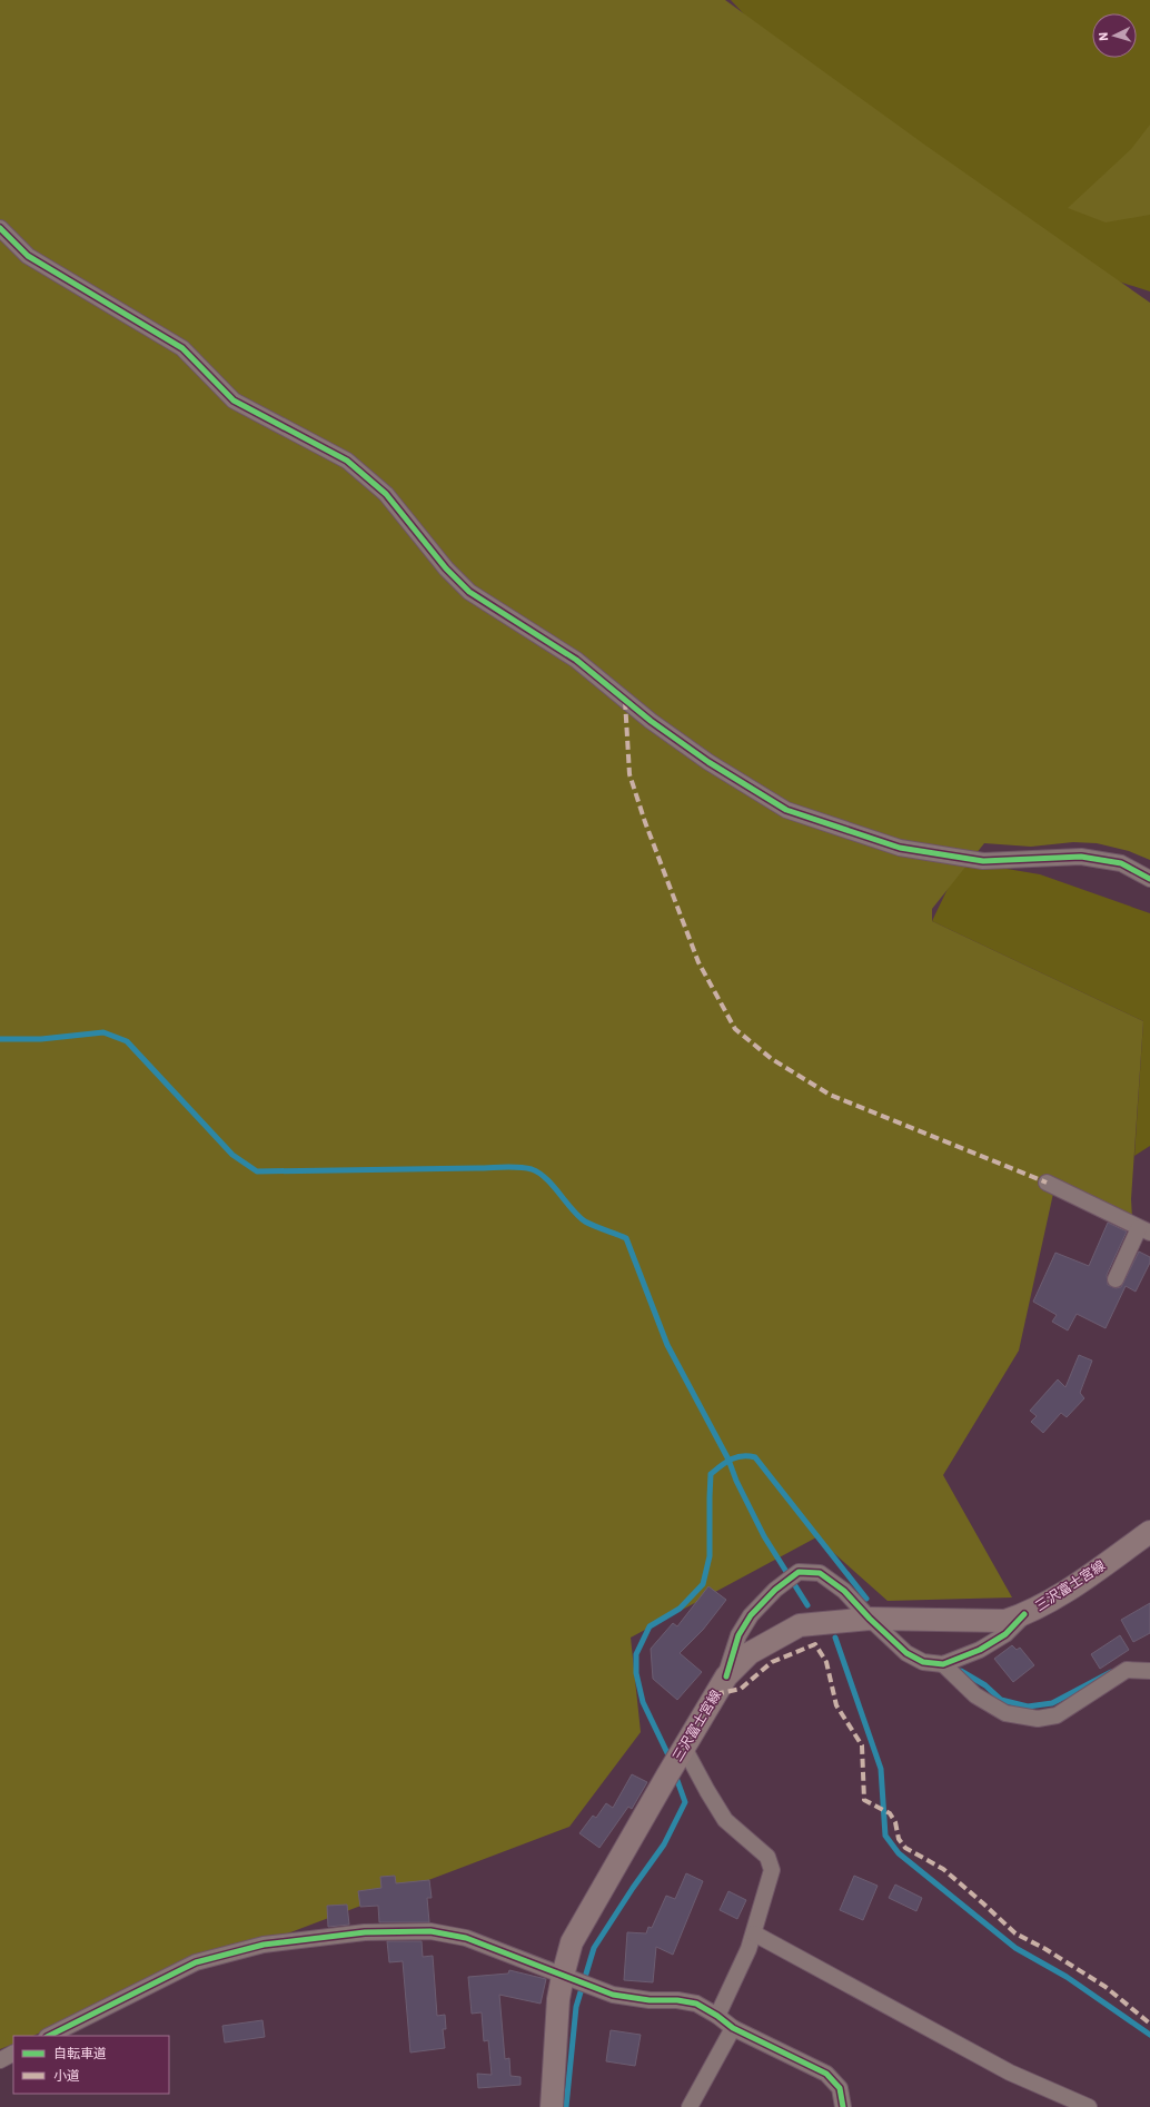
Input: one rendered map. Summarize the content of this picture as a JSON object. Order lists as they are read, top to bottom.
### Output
{
  "streets": {
    "main road": ["三沢富士宮線"]
  },
  "legend": ["自転車道", "小道"],
  "north": "left"
}
